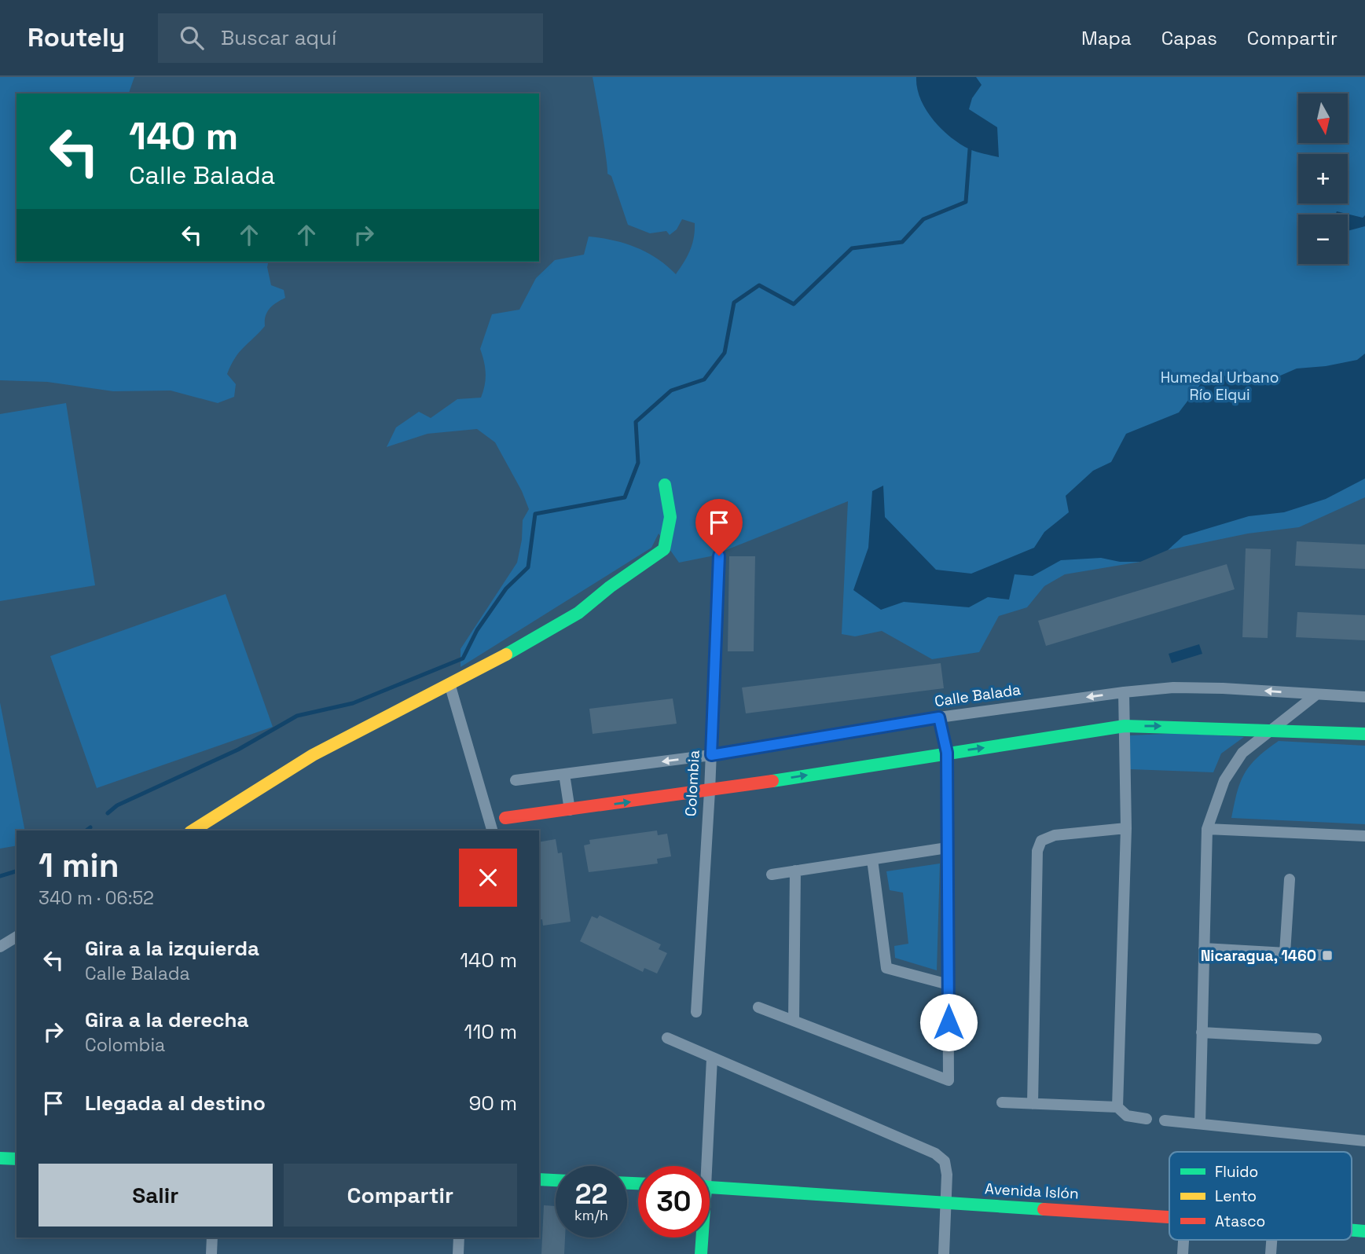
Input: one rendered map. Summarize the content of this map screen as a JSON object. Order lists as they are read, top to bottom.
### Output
{
  "streets": {
    "street": ["Calle Balada", "Colombia", "Avenida Islón"]
  },
  "crossings": [
    ["Calle Balada", "Colombia"]
  ],
  "parks": ["Humedal Urbano Río Elqui"],
  "places": {
    "transit": ["Nicaragua, 1460"]
  },
  "legend": ["Fluido", "Lento", "Atasco"],
  "north": "bottom",
  "page": {
    "header": "Routely",
    "search": "Buscar aquí",
    "nav": ["Mapa", "Capas", "Compartir"],
    "map_buttons": ["+", "−"],
    "turn": ["140 m", "Calle Balada"],
    "heading": ["1 min", "340 m · 06:52"],
    "list": [
      {
        "name": "Gira a la izquierda",
        "note": "Calle Balada",
        "value": "140 m"
      },
      {
        "name": "Gira a la derecha",
        "note": "Colombia",
        "value": "110 m"
      },
      {
        "name": "Llegada al destino",
        "value": "90 m"
      }
    ],
    "buttons": ["Salir", "Compartir"],
    "speed": "22 km/h",
    "limit": "30"
  }
}
